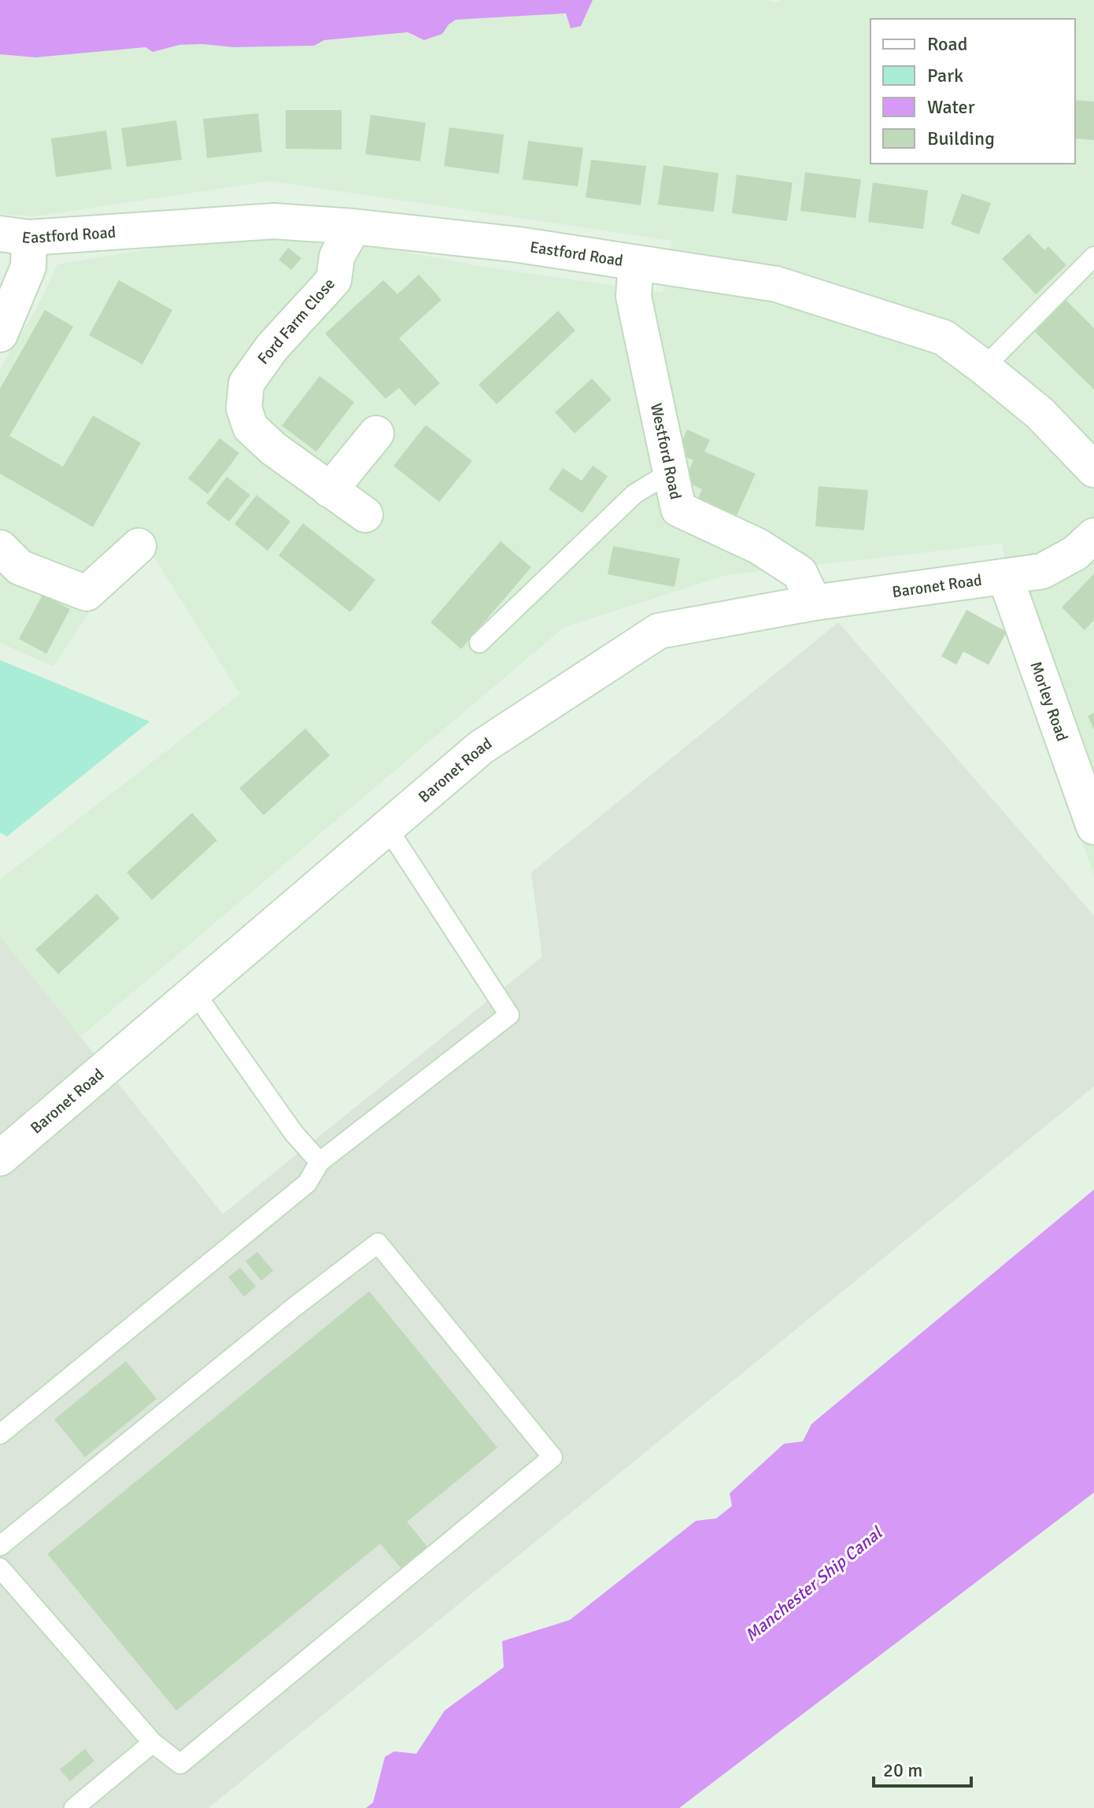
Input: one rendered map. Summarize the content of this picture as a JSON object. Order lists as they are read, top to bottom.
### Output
{
  "streets": {
    "street": [
      "Eastford Road",
      "Ford Farm Close",
      "Westford Road",
      "Baronet Road",
      "Morley Road"
    ]
  },
  "crossings": [
    ["Eastford Road", "Ford Farm Close"],
    ["Eastford Road", "Westford Road"],
    ["Westford Road", "Baronet Road"],
    ["Baronet Road", "Morley Road"]
  ],
  "water": ["Manchester Ship Canal"],
  "legend": [
    "Road",
    "Park",
    "Water",
    "Building"
  ],
  "scale_bar": "20 m"
}
